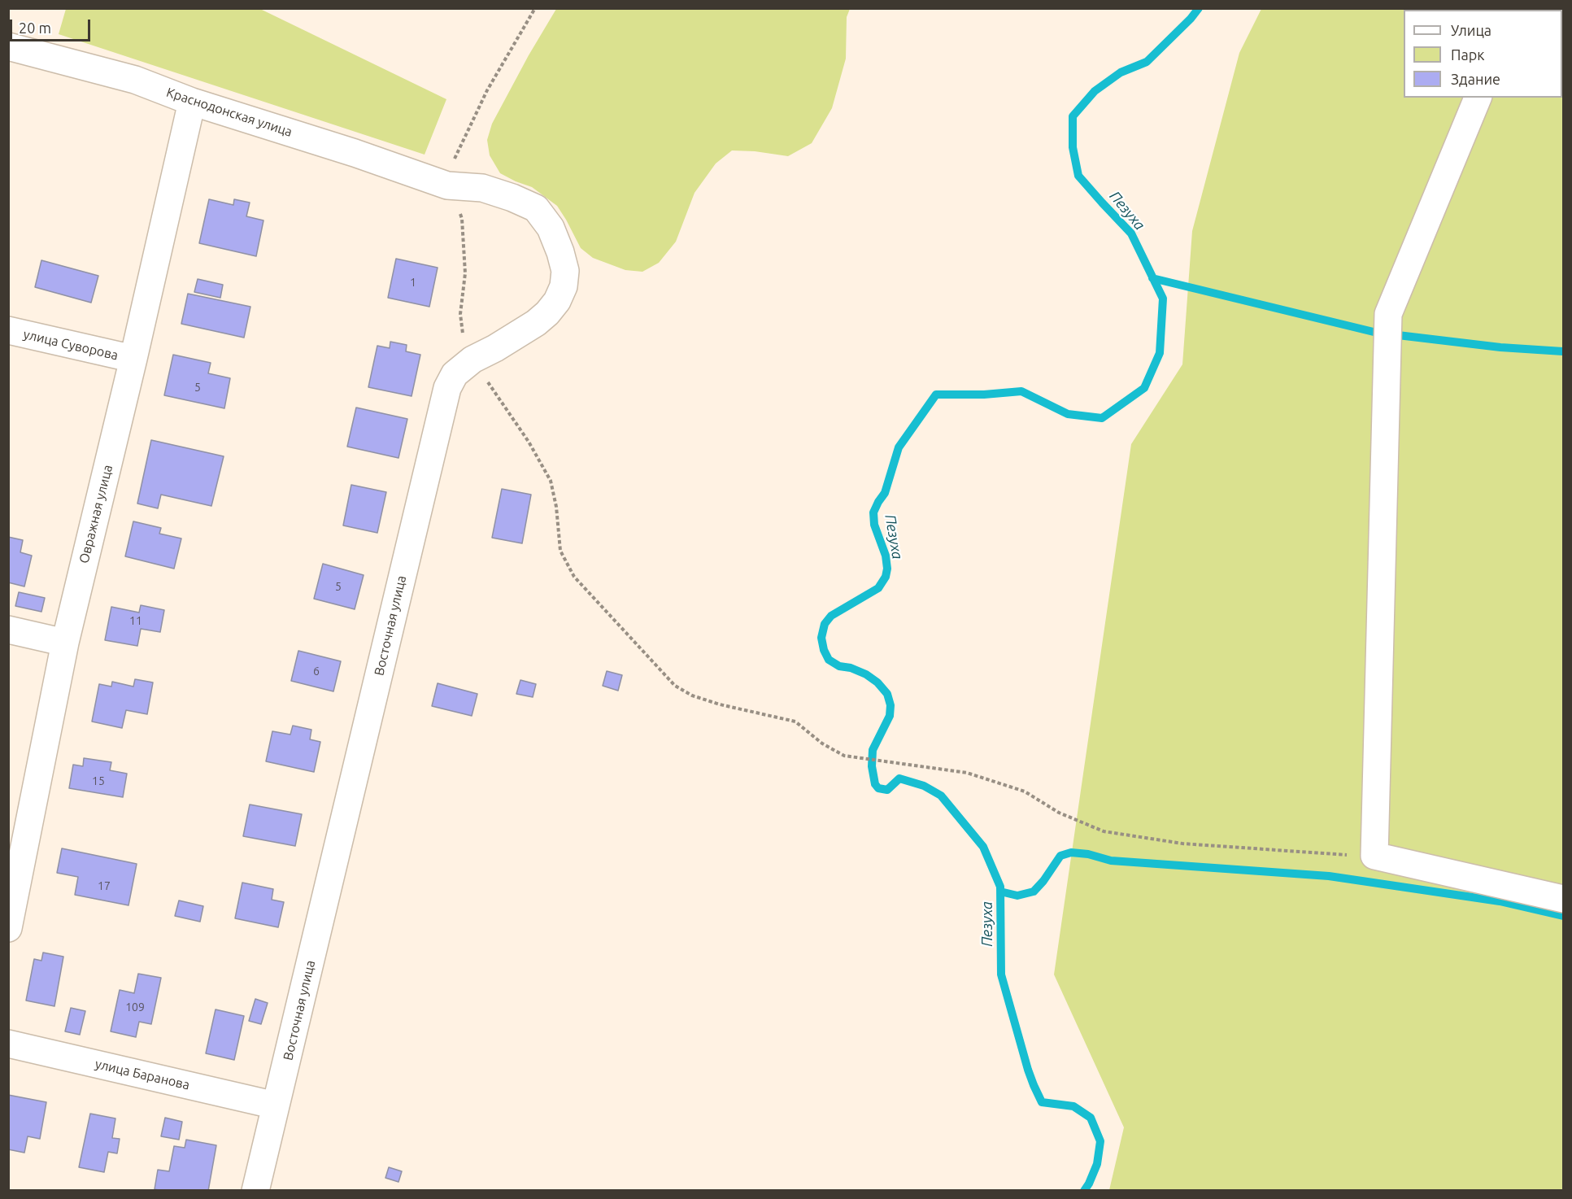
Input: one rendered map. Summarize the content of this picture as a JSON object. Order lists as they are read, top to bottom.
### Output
{
  "streets": {
    "street": [
      "Краснодонская улица",
      "улица Суворова",
      "Овражная улица",
      "Восточная улица",
      "улица Баранова"
    ]
  },
  "crossings": [
    ["Краснодонская улица", "Овражная улица"],
    ["Краснодонская улица", "Восточная улица"],
    ["улица Суворова", "Овражная улица"],
    ["Восточная улица", "улица Баранова"]
  ],
  "water": ["Пезуха"],
  "house_numbers": [
    "1",
    "5",
    "5",
    "11",
    "6",
    "15",
    "17",
    "109"
  ],
  "legend": ["Улица", "Парк", "Здание"],
  "scale_bar": "20 m"
}
